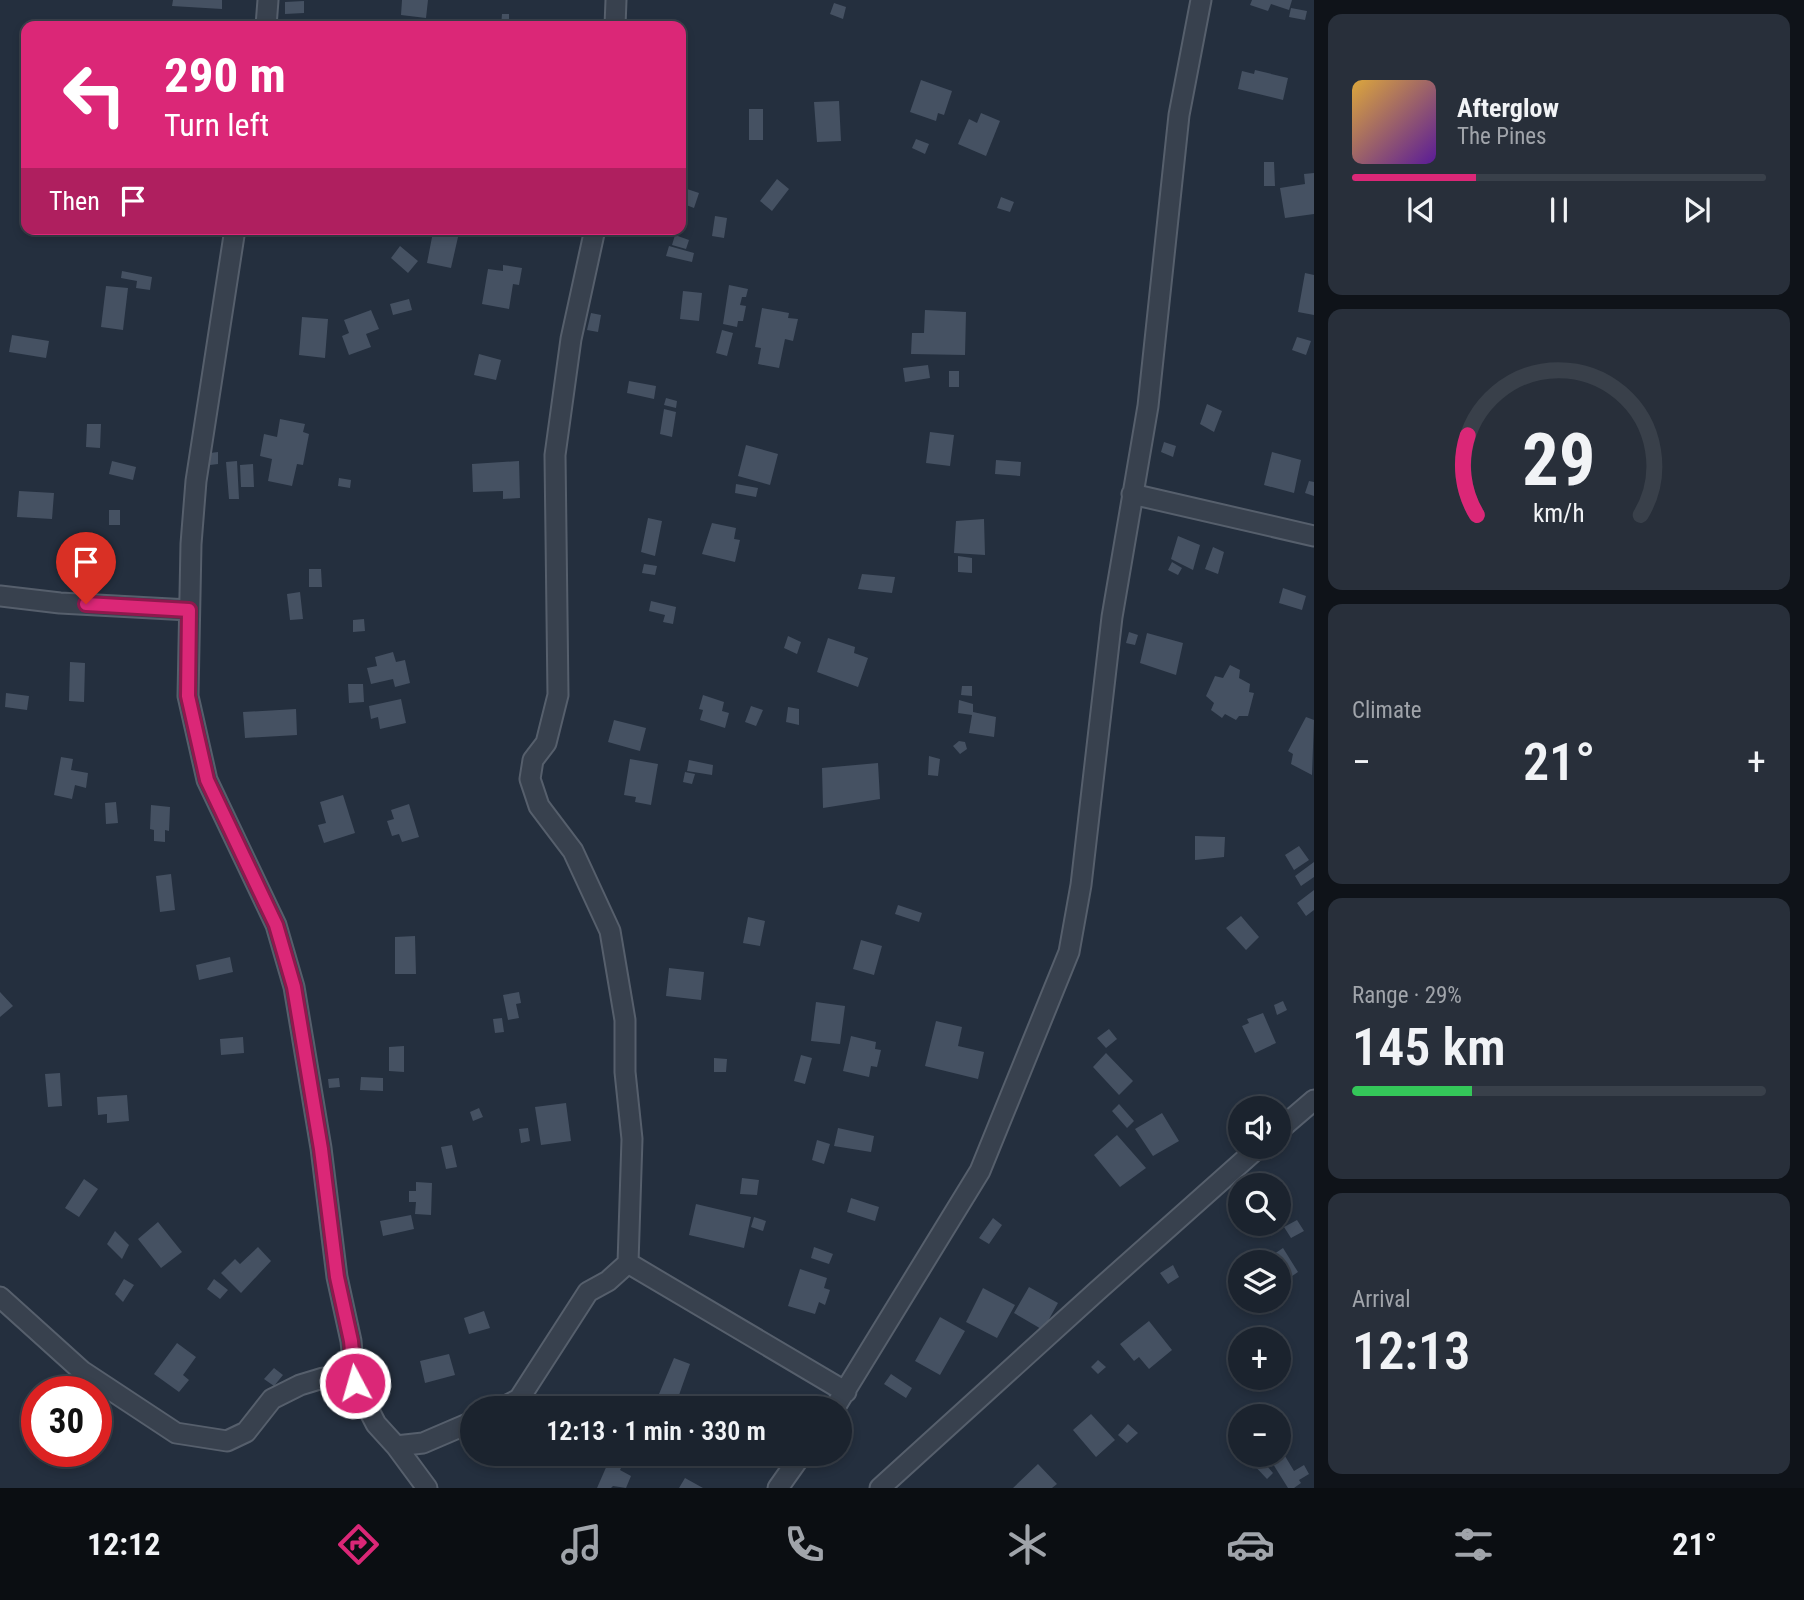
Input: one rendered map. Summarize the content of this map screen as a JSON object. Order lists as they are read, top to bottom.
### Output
{
  "page": {
    "turn": ["290 m", "Turn left"],
    "song": ["Afterglow", "The Pines"],
    "then": "Then",
    "tile": [
      "Climate",
      ["Range · 29%", "145 km"],
      ["Arrival", "12:13"]
    ],
    "heat": ["−", "21°", "+"],
    "map_buttons": ["+", "−"],
    "limit": "30",
    "trip": "12:13 · 1 min · 330 m",
    "tabs": ["12:12", "21°"],
    "gauge": ["29", "km/h"]
  }
}
